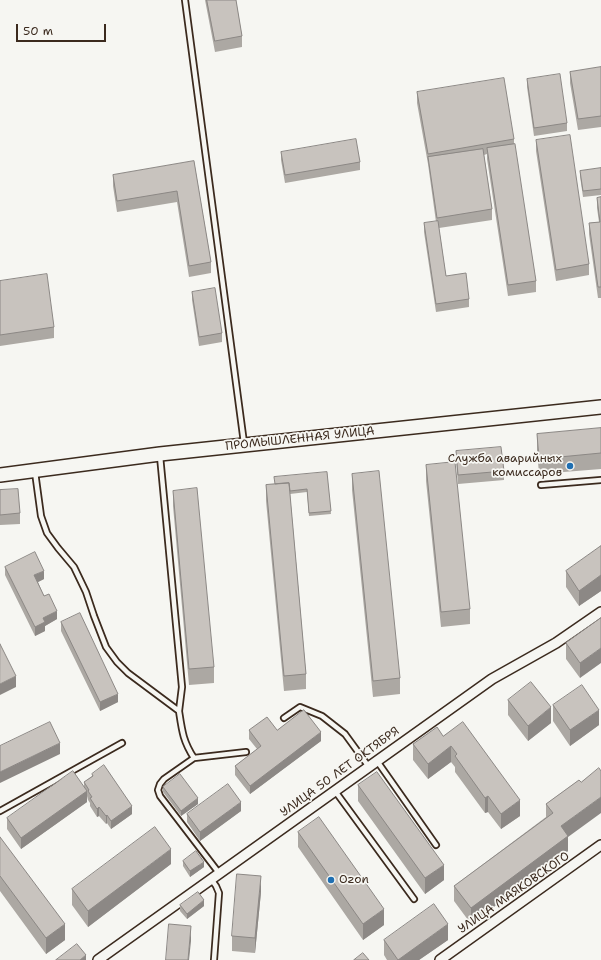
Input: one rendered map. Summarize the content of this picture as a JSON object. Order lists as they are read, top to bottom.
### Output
{
  "streets": {
    "street": ["ПРОМЫШЛЕННАЯ УЛИЦА", "УЛИЦА 50 ЛЕТ ОКТЯБРЯ", "УЛИЦА МАЯКОВСКОГО"]
  },
  "places": ["Служба аварийных комиссаров", "Ozon"],
  "scale_bar": "50 m"
}
